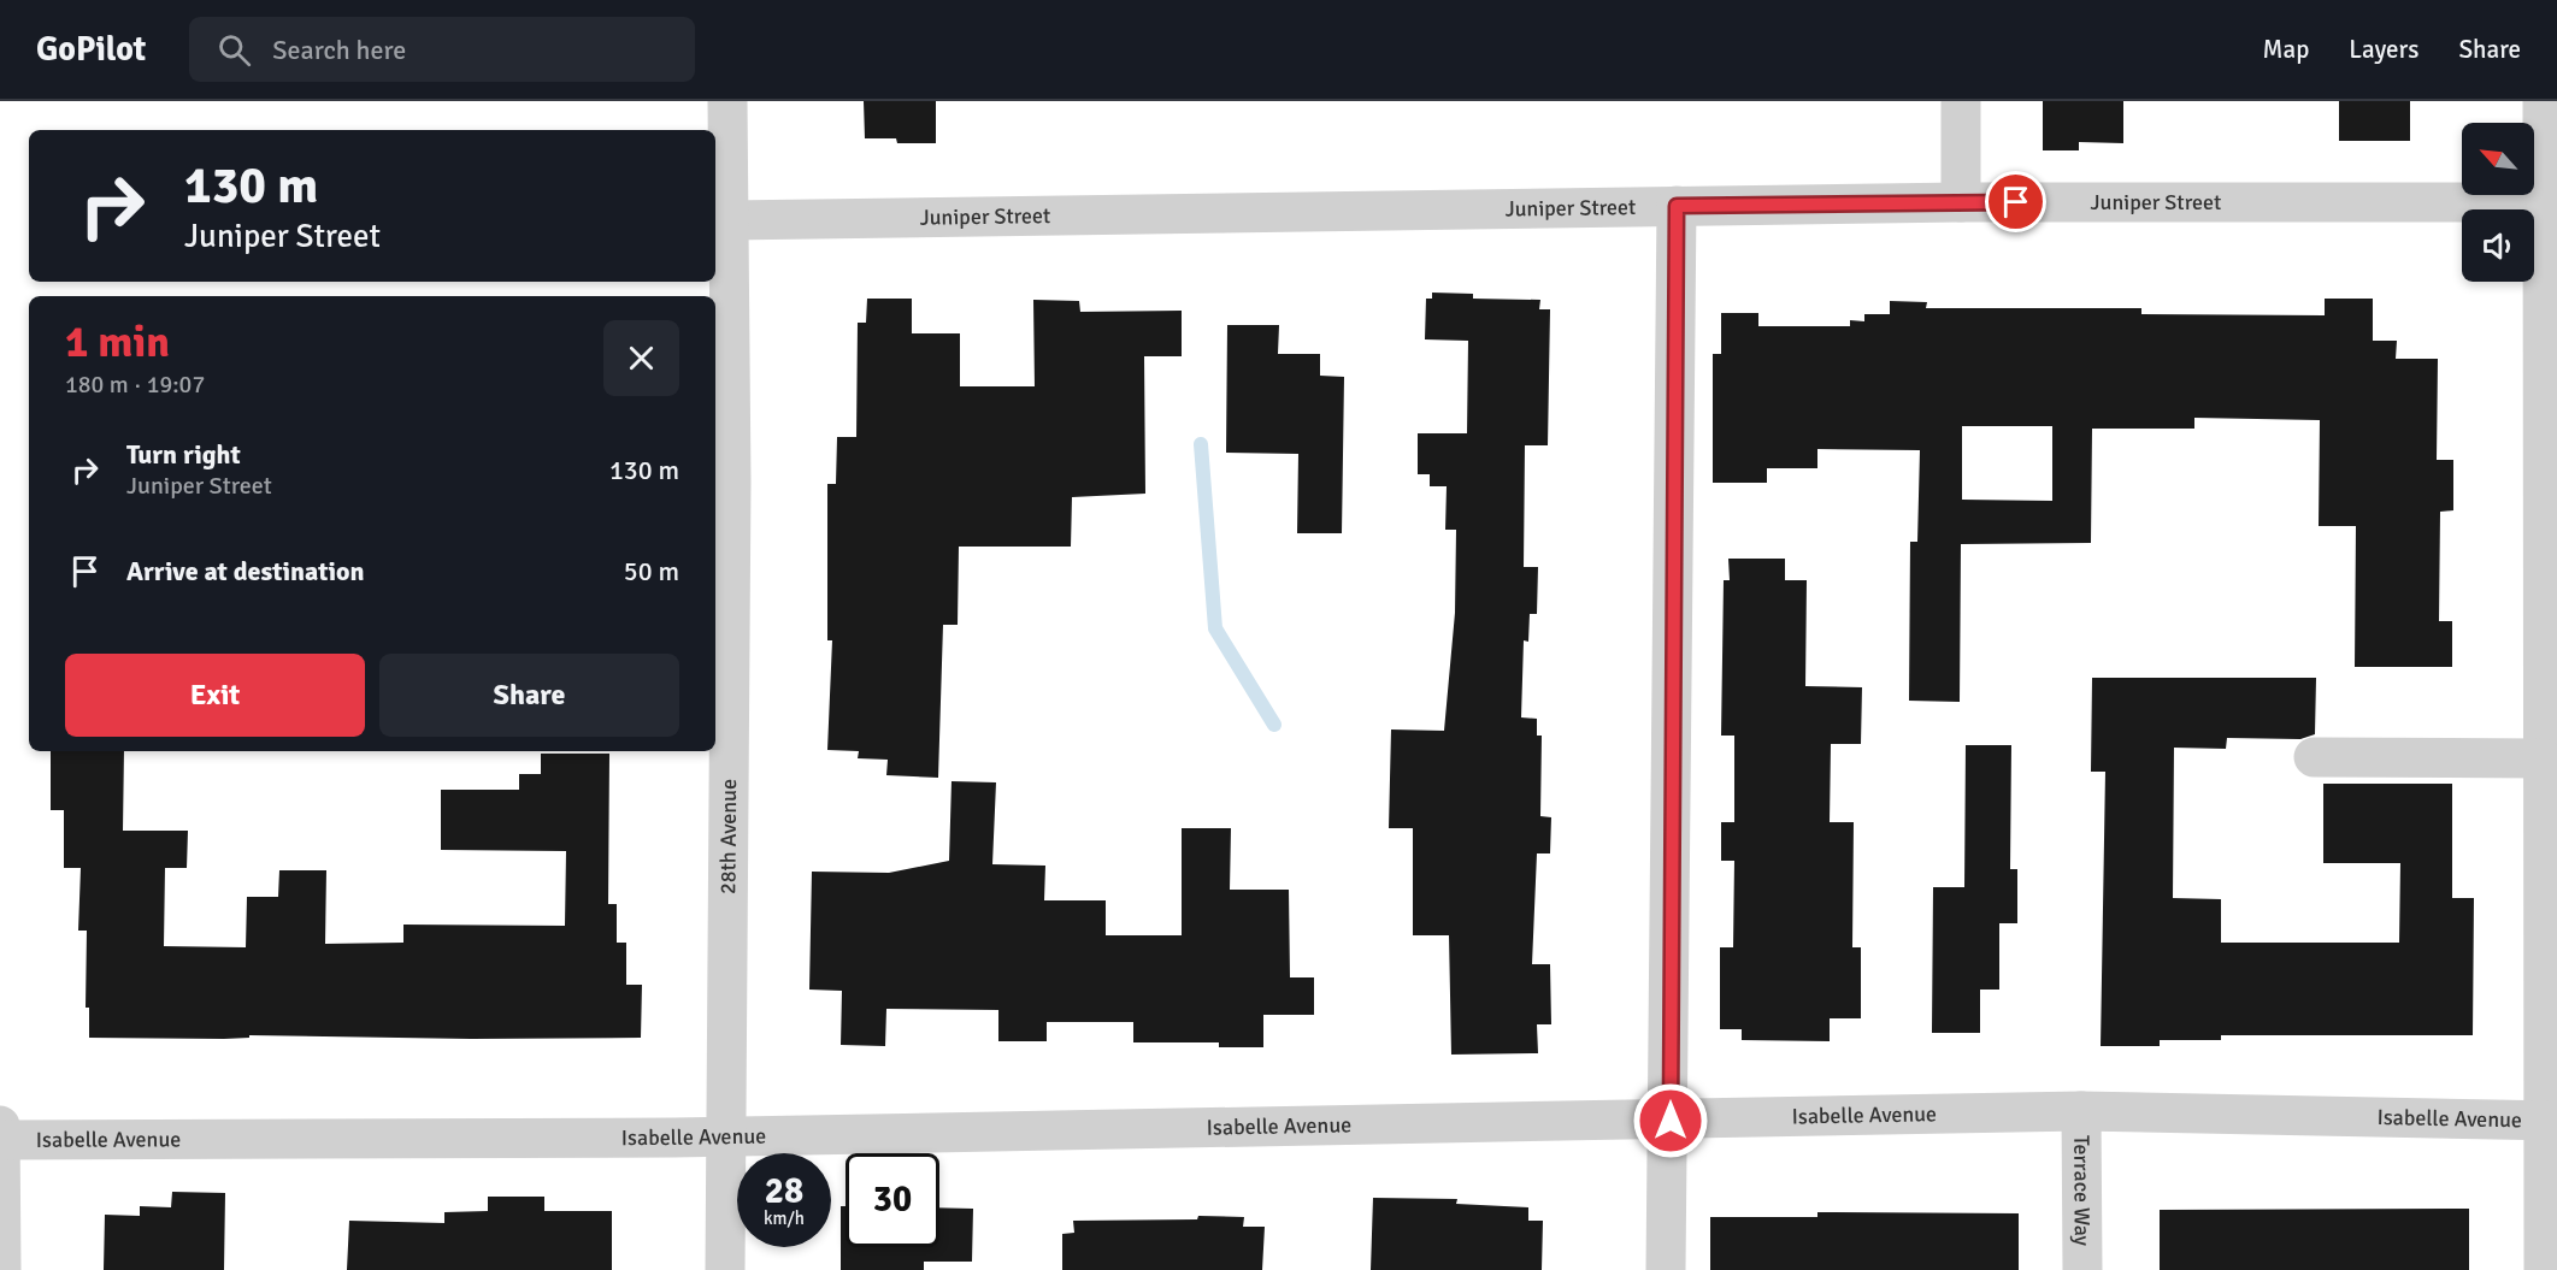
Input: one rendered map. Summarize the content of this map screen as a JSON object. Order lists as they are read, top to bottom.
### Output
{
  "streets": {
    "street": [
      "Juniper Street",
      "28th Avenue",
      "Isabelle Avenue",
      "Terrace Way"
    ]
  },
  "crossings": [
    ["Juniper Street", "28th Avenue"],
    ["28th Avenue", "Isabelle Avenue"],
    ["Isabelle Avenue", "Terrace Way"]
  ],
  "north": "top left",
  "page": {
    "header": "GoPilot",
    "search": "Search here",
    "nav": ["Map", "Layers", "Share"],
    "turn": ["130 m", "Juniper Street"],
    "heading": ["1 min", "180 m · 19:07"],
    "list": [
      {
        "name": "Turn right",
        "note": "Juniper Street",
        "value": "130 m"
      },
      {
        "name": "Arrive at destination",
        "value": "50 m"
      }
    ],
    "buttons": ["Exit", "Share"],
    "speed": "28 km/h",
    "limit": "30"
  }
}
